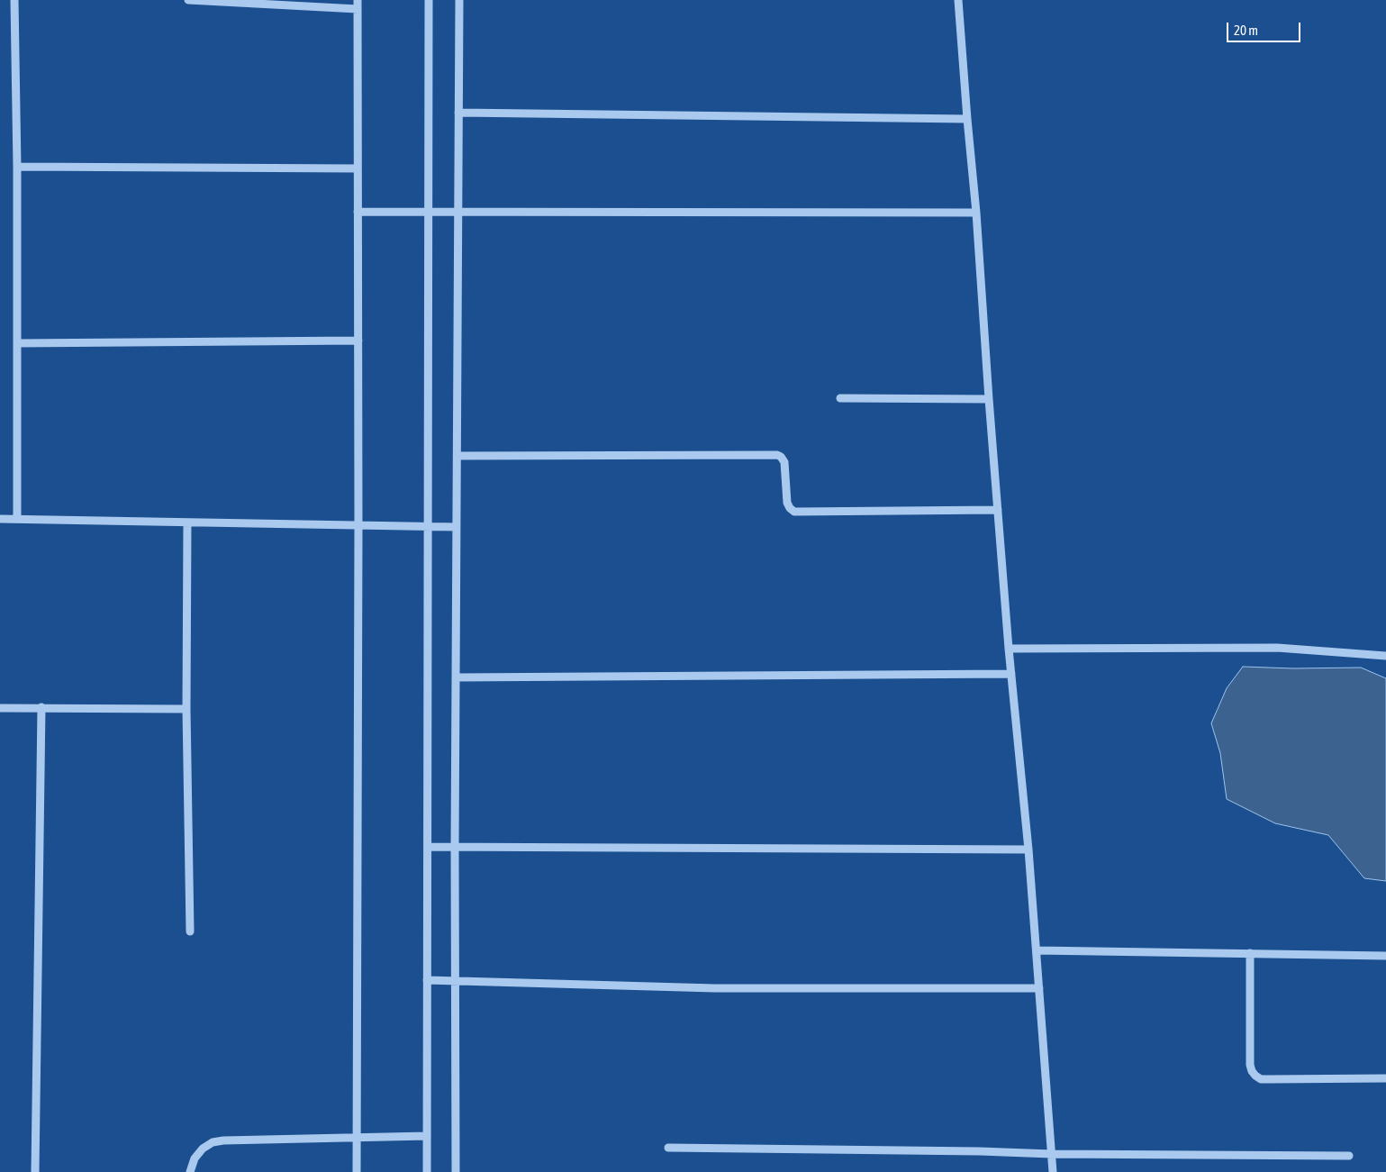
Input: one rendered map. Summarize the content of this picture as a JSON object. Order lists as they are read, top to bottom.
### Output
{
  "scale_bar": "20 m"
}
